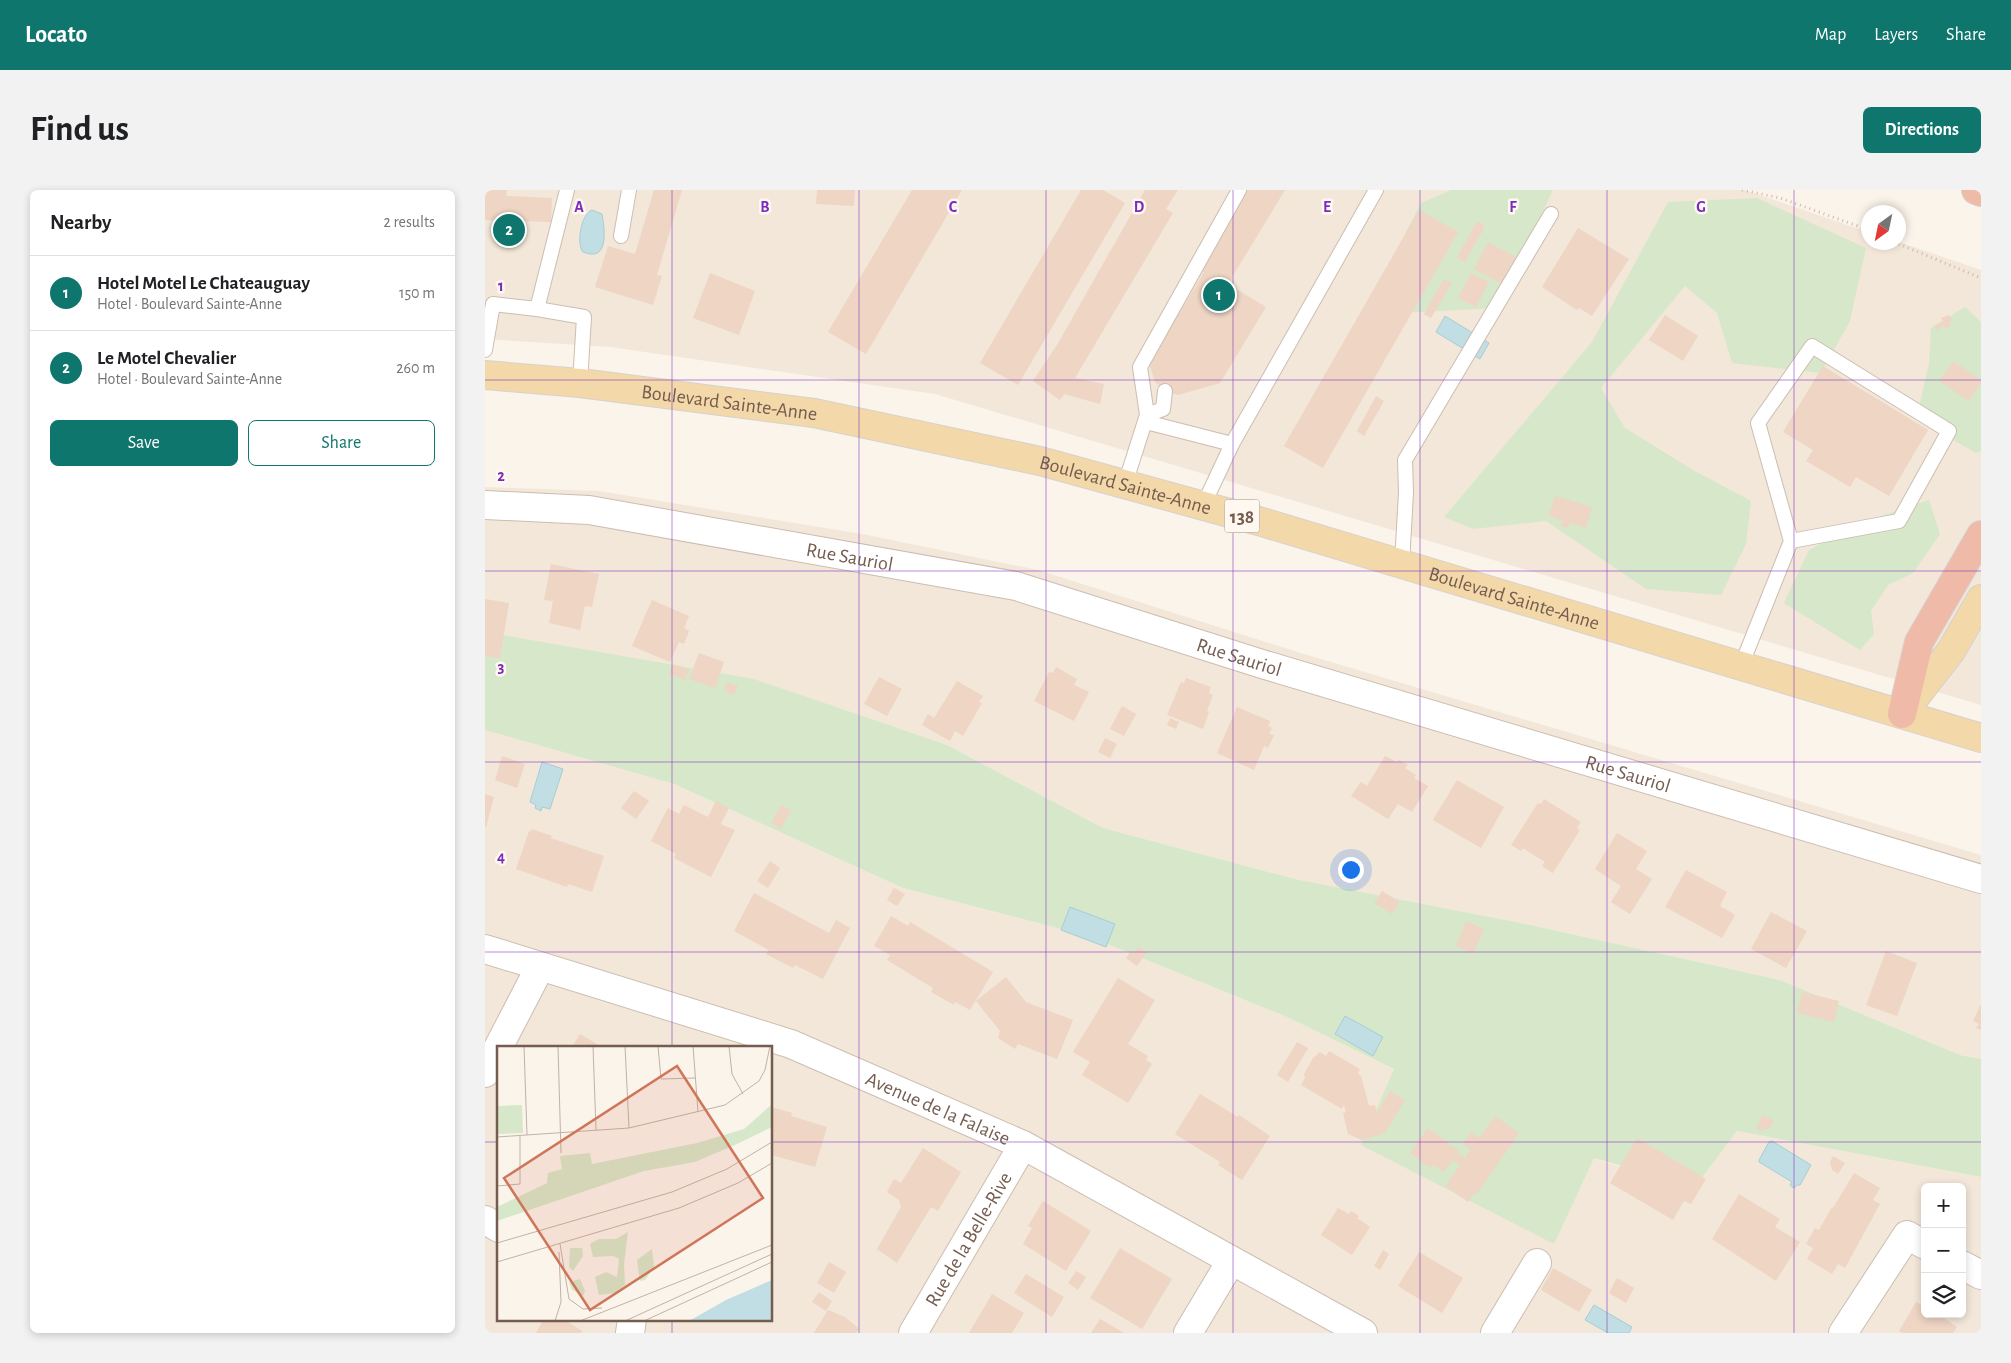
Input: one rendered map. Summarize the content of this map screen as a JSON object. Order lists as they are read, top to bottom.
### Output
{
  "streets": {
    "main road": ["Boulevard Sainte-Anne", "138"],
    "street": ["Rue Sauriol", "Avenue de la Falaise", "Rue de la Belle-Rive"]
  },
  "crossings": [
    ["Avenue de la Falaise", "Rue de la Belle-Rive"]
  ],
  "north": "bottom left",
  "page": {
    "header": "Locato",
    "nav": ["Map", "Layers", "Share"],
    "buttons": [
      "Directions",
      ["Save", "Share"]
    ],
    "title": "Find us",
    "heading": ["Nearby", "2 results"],
    "pins": ["2", "1"],
    "list": [
      {
        "mark": "1",
        "name": "Hotel Motel Le Chateauguay",
        "note": "Hotel · Boulevard Sainte-Anne",
        "value": "150 m"
      },
      {
        "mark": "2",
        "name": "Le Motel Chevalier",
        "note": "Hotel · Boulevard Sainte-Anne",
        "value": "260 m"
      }
    ],
    "map_buttons": ["+", "−"]
  },
  "grid": {
    "columns": [
      "A",
      "B",
      "C",
      "D",
      "E",
      "F",
      "G"
    ],
    "rows": [
      "1",
      "2",
      "3",
      "4"
    ]
  }
}
